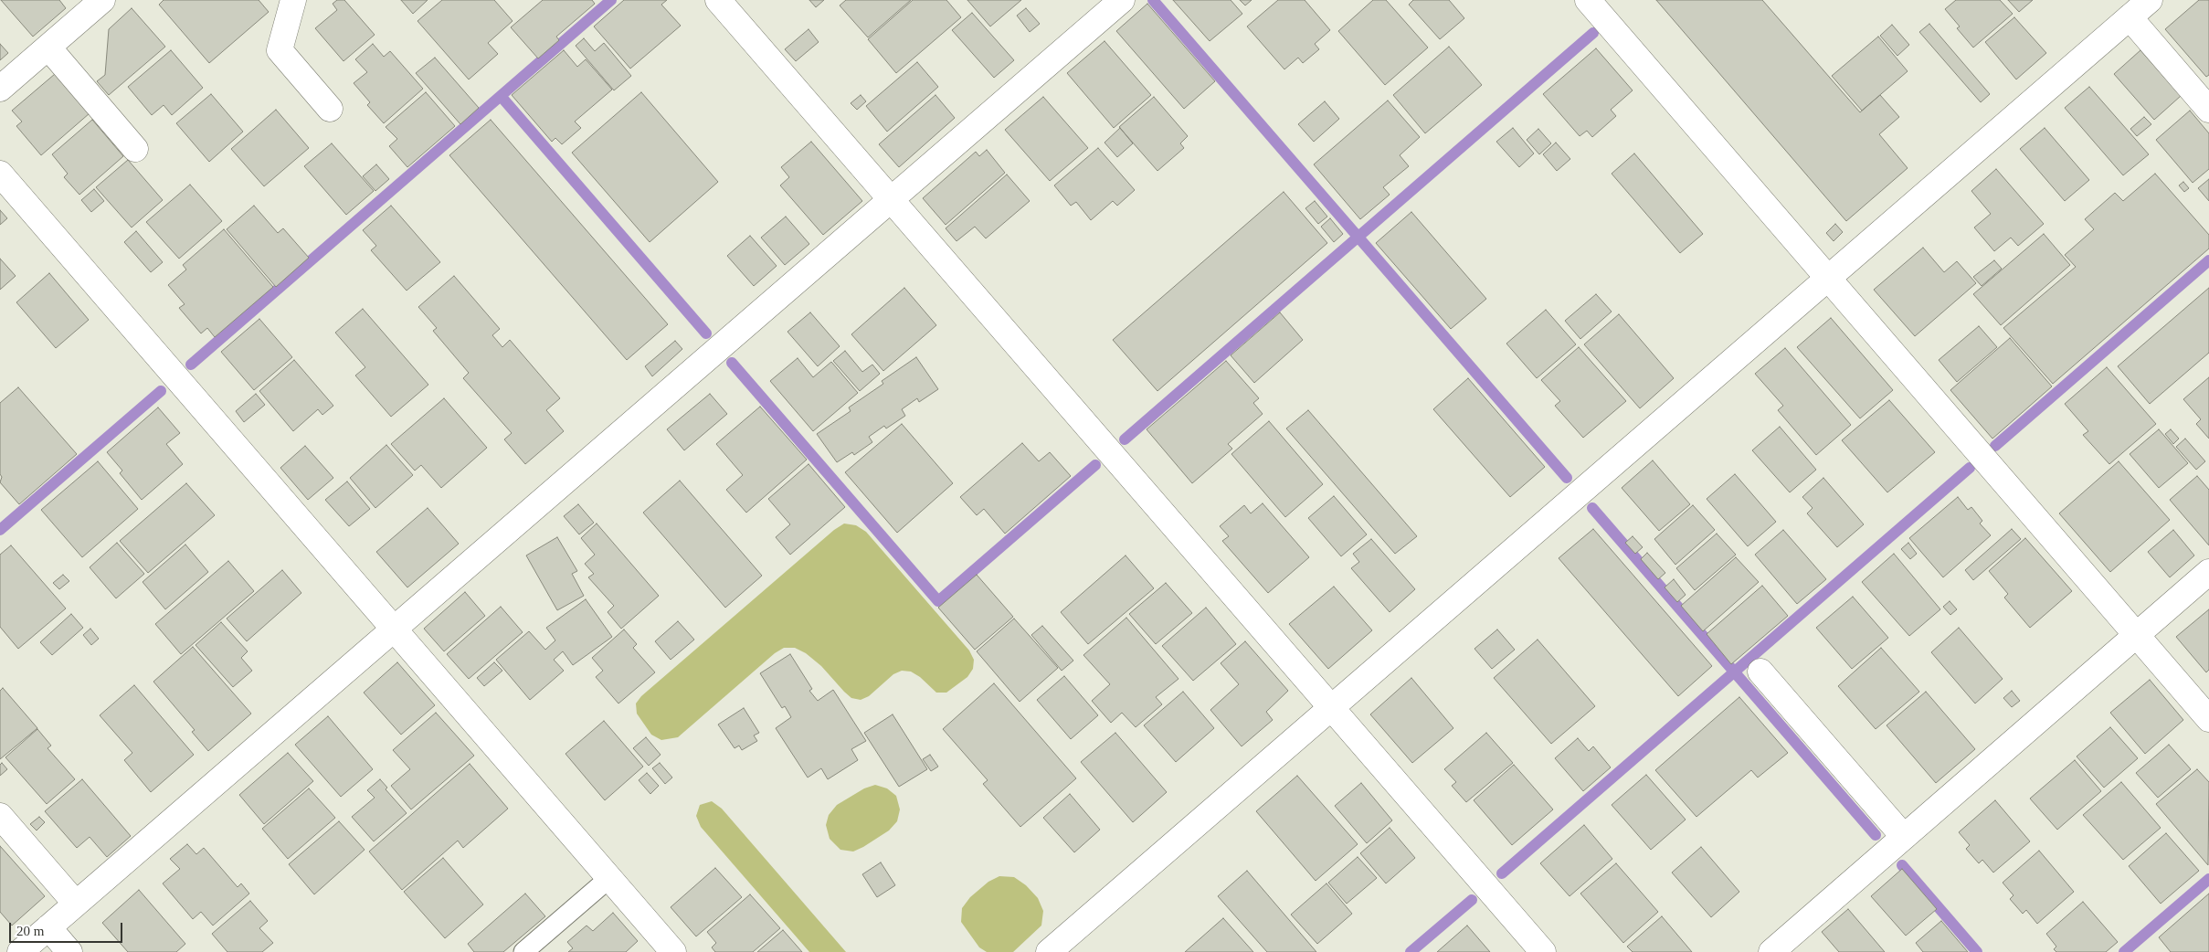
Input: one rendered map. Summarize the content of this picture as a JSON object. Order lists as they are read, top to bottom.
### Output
{
  "scale_bar": "20 m"
}
